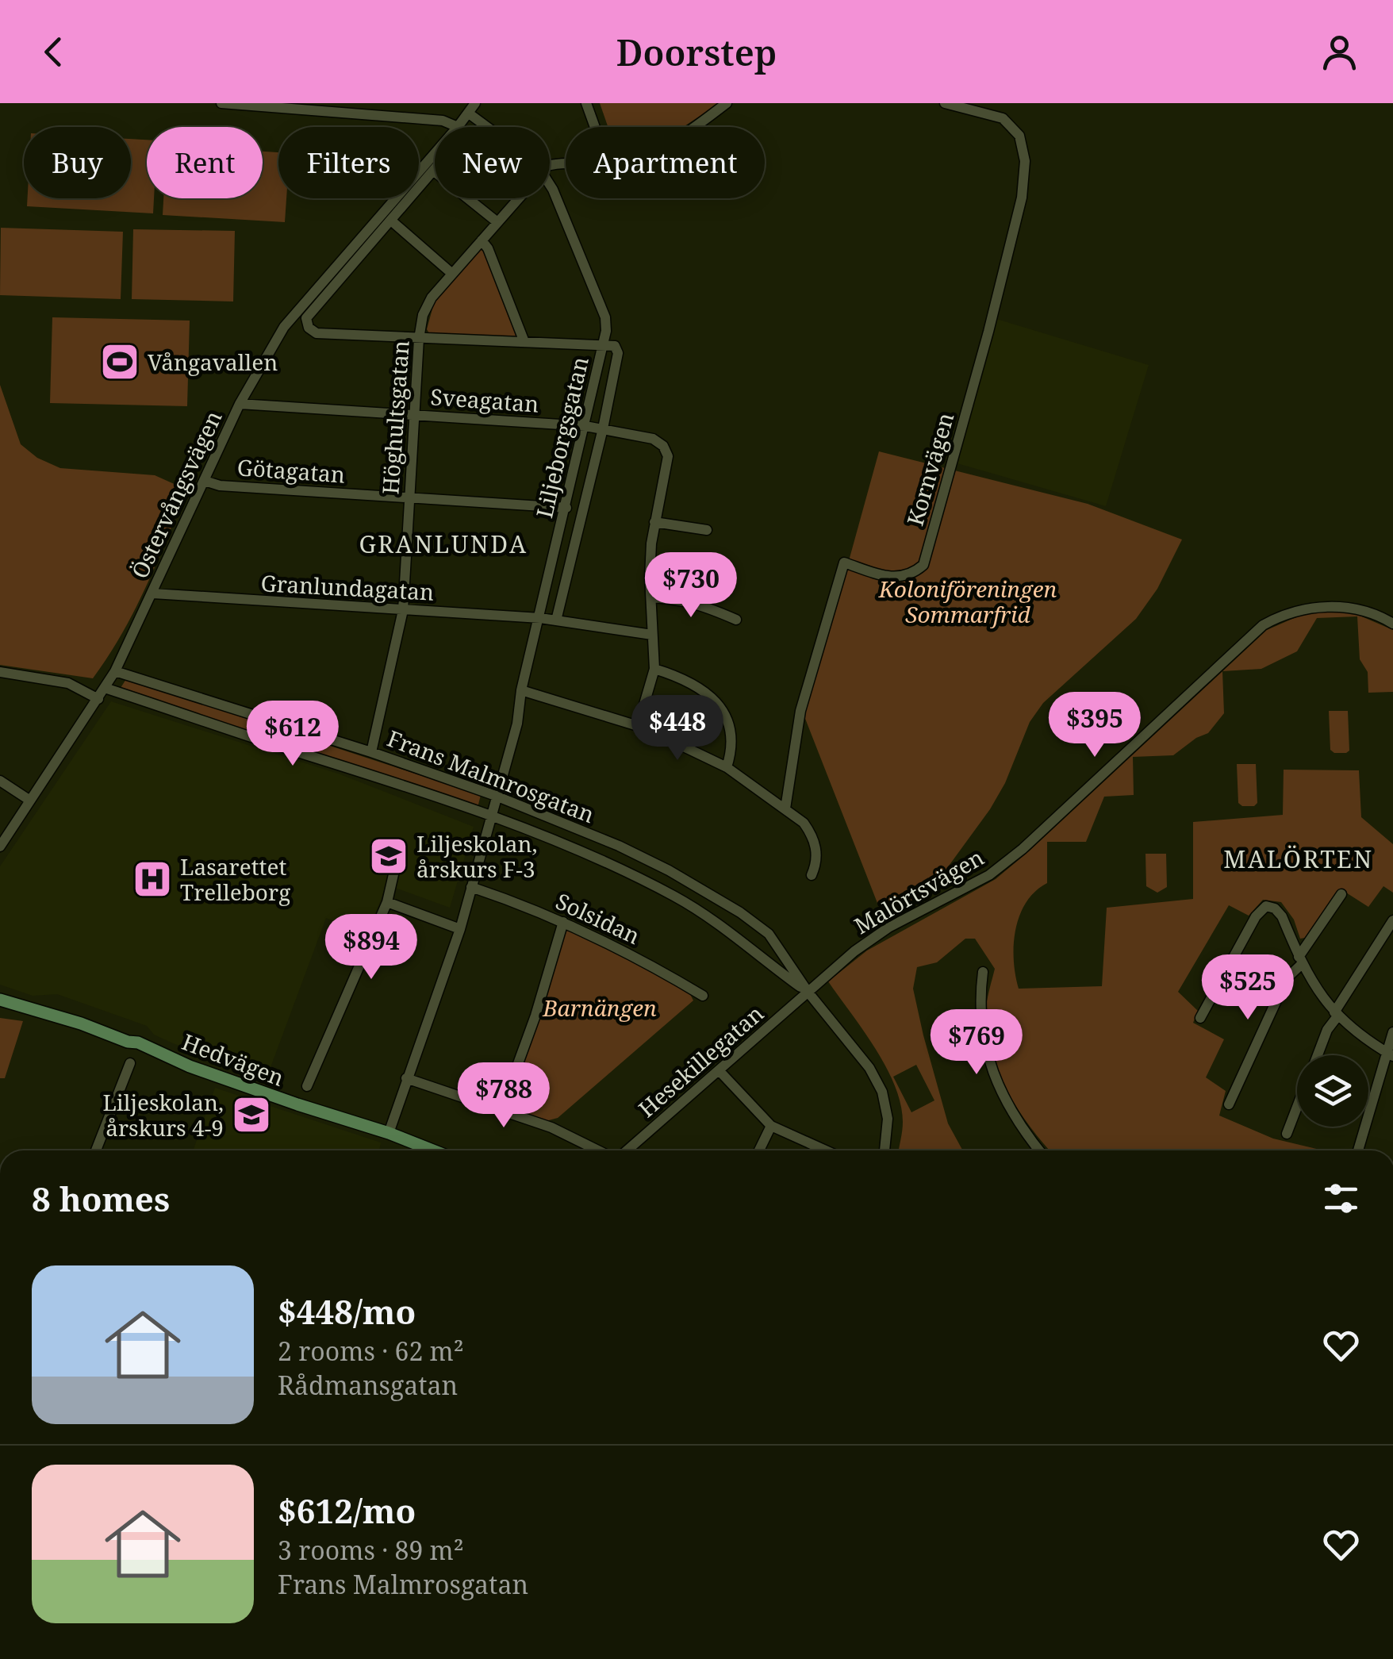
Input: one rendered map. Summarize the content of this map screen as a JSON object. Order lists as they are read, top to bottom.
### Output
{
  "streets": {
    "main road": ["Hedvägen"],
    "street": [
      "Sveagatan",
      "Höghultsgatan",
      "Liljeborgsgatan",
      "Kornvägen",
      "Götagatan",
      "Östervångsvägen",
      "Granlundagatan",
      "Frans Malmrosgatan",
      "Malörtsvägen",
      "Solsidan",
      "Hesekillegatan"
    ]
  },
  "crossings": [
    ["Sveagatan", "Höghultsgatan"],
    ["Sveagatan", "Liljeborgsgatan"],
    ["Sveagatan", "Östervångsvägen"],
    ["Höghultsgatan", "Götagatan"],
    ["Höghultsgatan", "Granlundagatan"],
    ["Höghultsgatan", "Frans Malmrosgatan"],
    ["Liljeborgsgatan", "Götagatan"],
    ["Liljeborgsgatan", "Östervångsvägen"],
    ["Liljeborgsgatan", "Granlundagatan"],
    ["Liljeborgsgatan", "Frans Malmrosgatan"],
    ["Liljeborgsgatan", "Solsidan"],
    ["Liljeborgsgatan", "Hedvägen"],
    ["Götagatan", "Östervångsvägen"],
    ["Östervångsvägen", "Granlundagatan"],
    ["Östervångsvägen", "Frans Malmrosgatan"],
    ["Frans Malmrosgatan", "Malörtsvägen"],
    ["Frans Malmrosgatan", "Hesekillegatan"],
    ["Malörtsvägen", "Hesekillegatan"]
  ],
  "districts": ["GRANLUNDA", "MALÖRTEN"],
  "parks": ["Koloniföreningen Sommarfrid", "Barnängen"],
  "places": {
    "sports": ["Vångavallen"],
    "school or university": ["Liljeskolan, årskurs F-3", "Liljeskolan, årskurs 4-9"],
    "hospital": ["Lasarettet Trelleborg"]
  },
  "page": {
    "header": "Doorstep",
    "chip": [
      "Buy",
      "Rent",
      "Filters",
      "New",
      "Apartment"
    ],
    "price": [
      "$730",
      "$395",
      "$448",
      "$612",
      "$894",
      "$525",
      "$769",
      "$788"
    ],
    "heading": "8 homes",
    "list": [
      {
        "name": "$448/mo",
        "note": "2 rooms · 62 m² · Rådmansgatan"
      },
      {
        "name": "$612/mo",
        "note": "3 rooms · 89 m² · Frans Malmrosgatan"
      }
    ]
  }
}
